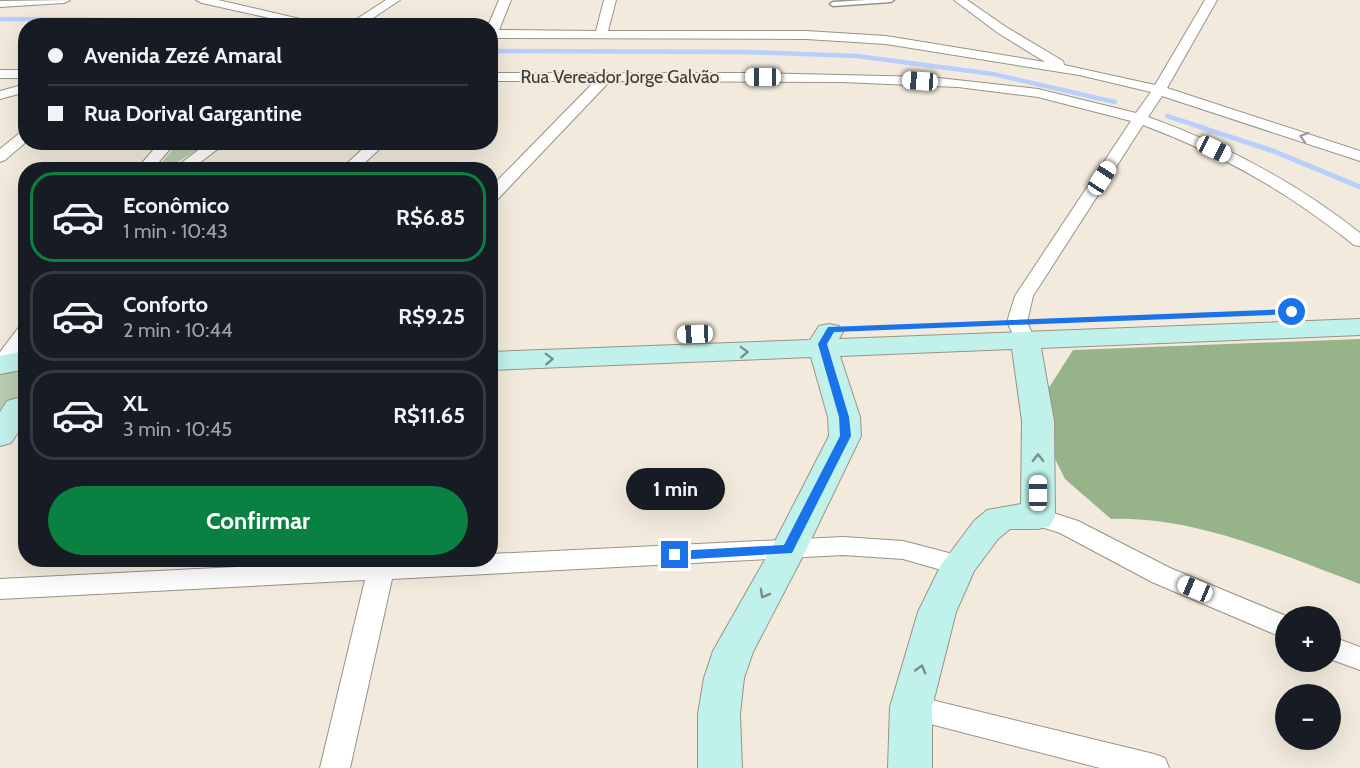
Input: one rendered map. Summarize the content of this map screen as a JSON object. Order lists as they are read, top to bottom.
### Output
{
  "streets": {
    "street": ["Rua Vereador Jorge Galvão"]
  },
  "page": {
    "banner": ["Avenida Zezé Amaral", "Rua Dorival Gargantine"],
    "list": [
      {
        "name": "Econômico",
        "note": "1 min · 10:43",
        "value": "R$6.85"
      },
      {
        "name": "Conforto",
        "note": "2 min · 10:44",
        "value": "R$9.25"
      },
      {
        "name": "XL",
        "note": "3 min · 10:45",
        "value": "R$11.65"
      }
    ],
    "bubble": "1 min",
    "buttons": "Confirmar",
    "map_buttons": ["+", "−"]
  }
}
